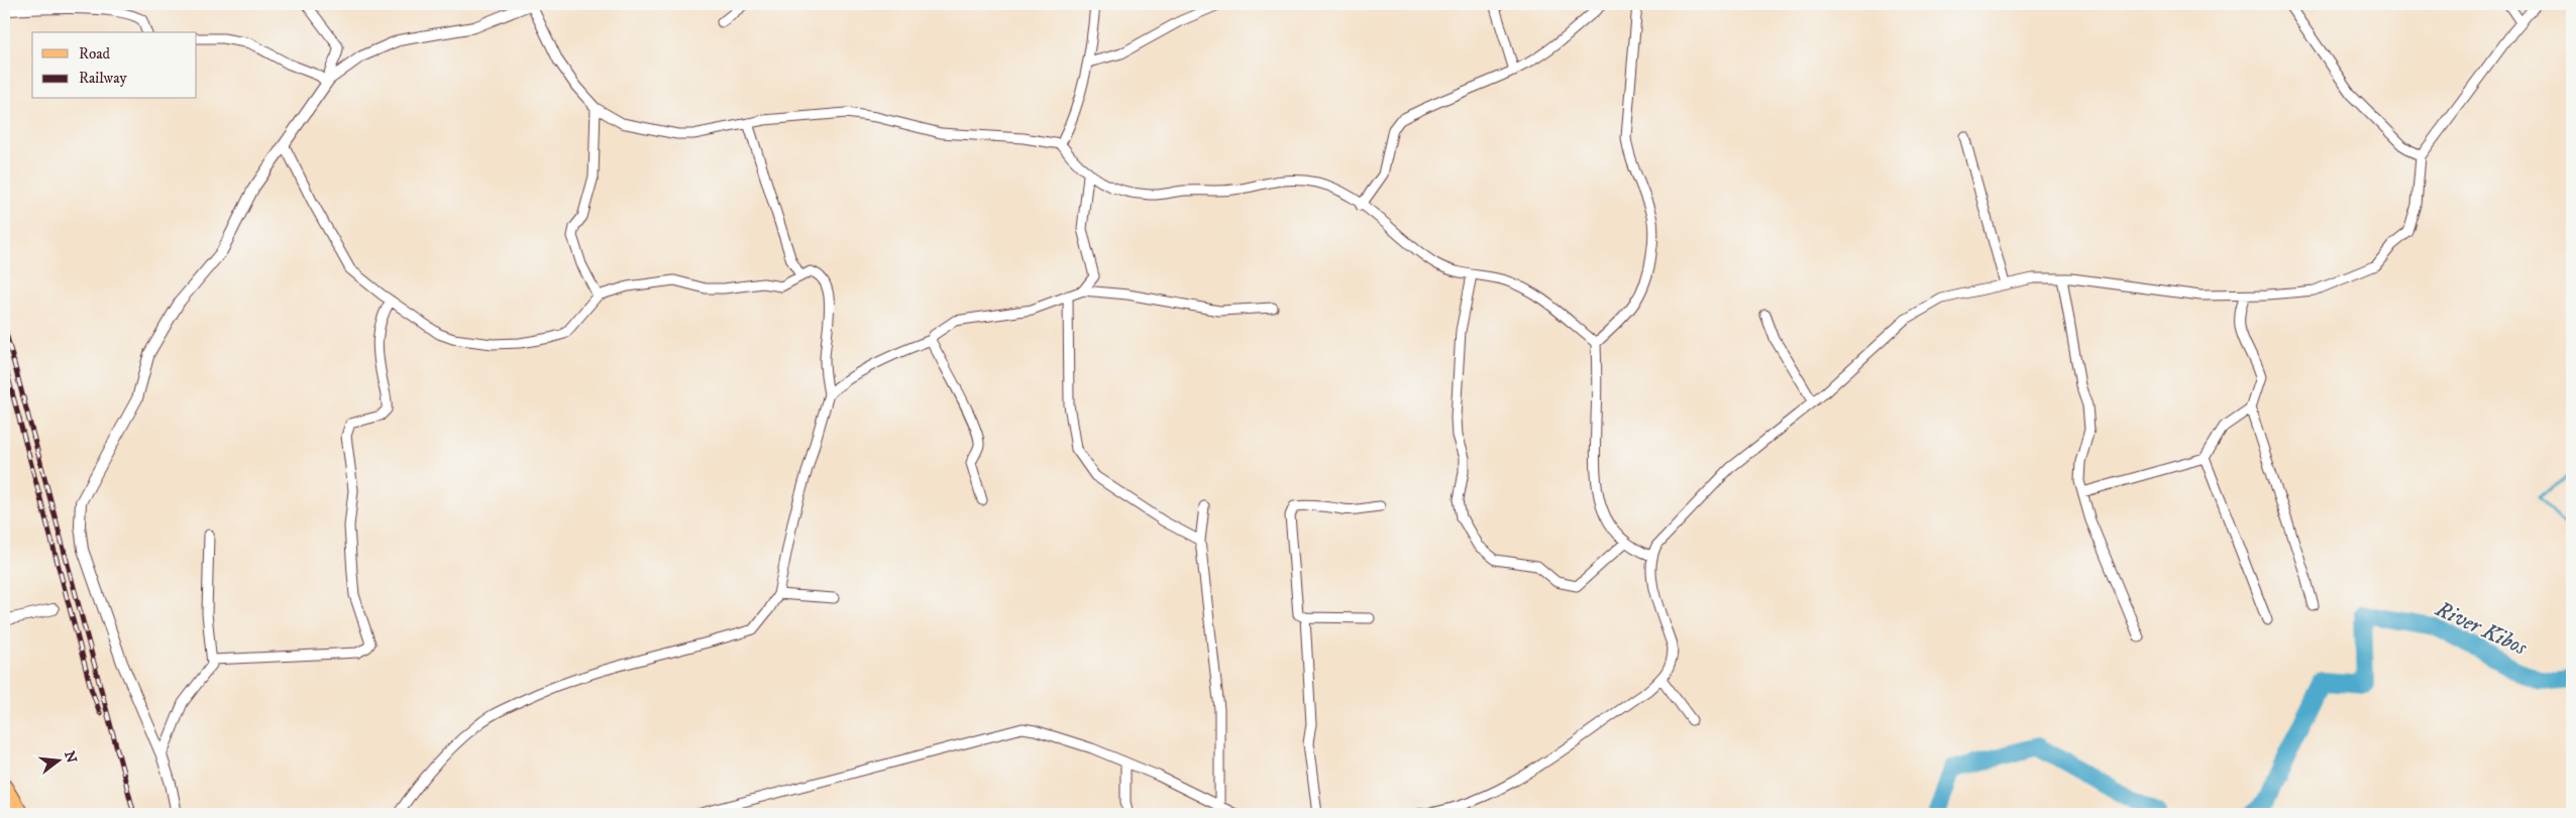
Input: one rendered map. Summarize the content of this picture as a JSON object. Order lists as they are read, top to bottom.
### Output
{
  "water": ["River Kibos"],
  "legend": ["Road", "Railway"],
  "north": "right"
}
